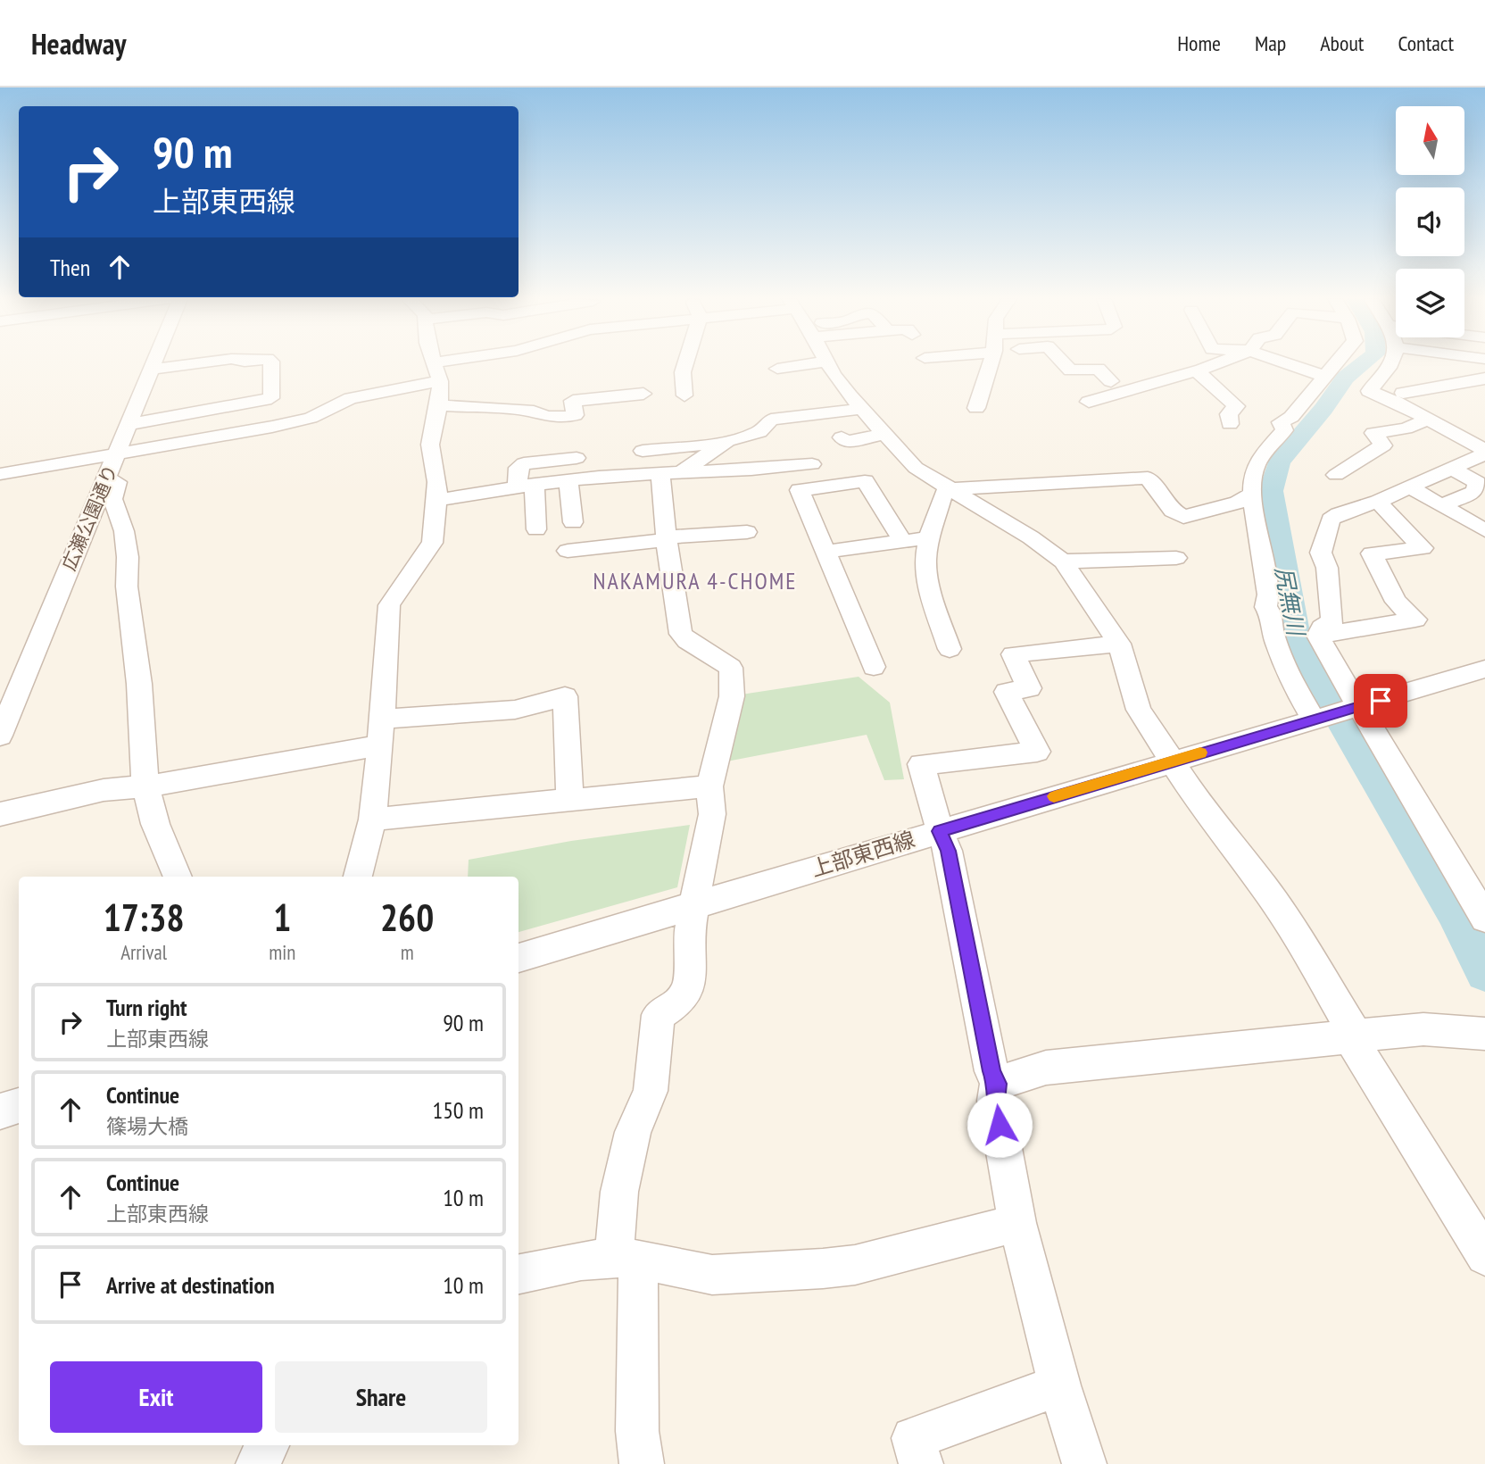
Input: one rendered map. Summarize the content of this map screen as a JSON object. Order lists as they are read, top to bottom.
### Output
{
  "streets": {
    "street": ["広瀬公園通り", "上部東西線"]
  },
  "districts": ["NAKAMURA 4-CHOME"],
  "water": ["尻無川"],
  "north": "top",
  "page": {
    "header": "Headway",
    "nav": [
      "Home",
      "Map",
      "About",
      "Contact"
    ],
    "turn": ["90 m", "上部東西線"],
    "then": "Then",
    "eta": [
      "17:38",
      "Arrival",
      "1",
      "min",
      "260",
      "m"
    ],
    "list": [
      {
        "name": "Turn right",
        "note": "上部東西線",
        "value": "90 m"
      },
      {
        "name": "Continue",
        "note": "篠場大橋",
        "value": "150 m"
      },
      {
        "name": "Continue",
        "note": "上部東西線",
        "value": "10 m"
      },
      {
        "name": "Arrive at destination",
        "value": "10 m"
      }
    ],
    "buttons": ["Exit", "Share"]
  }
}
